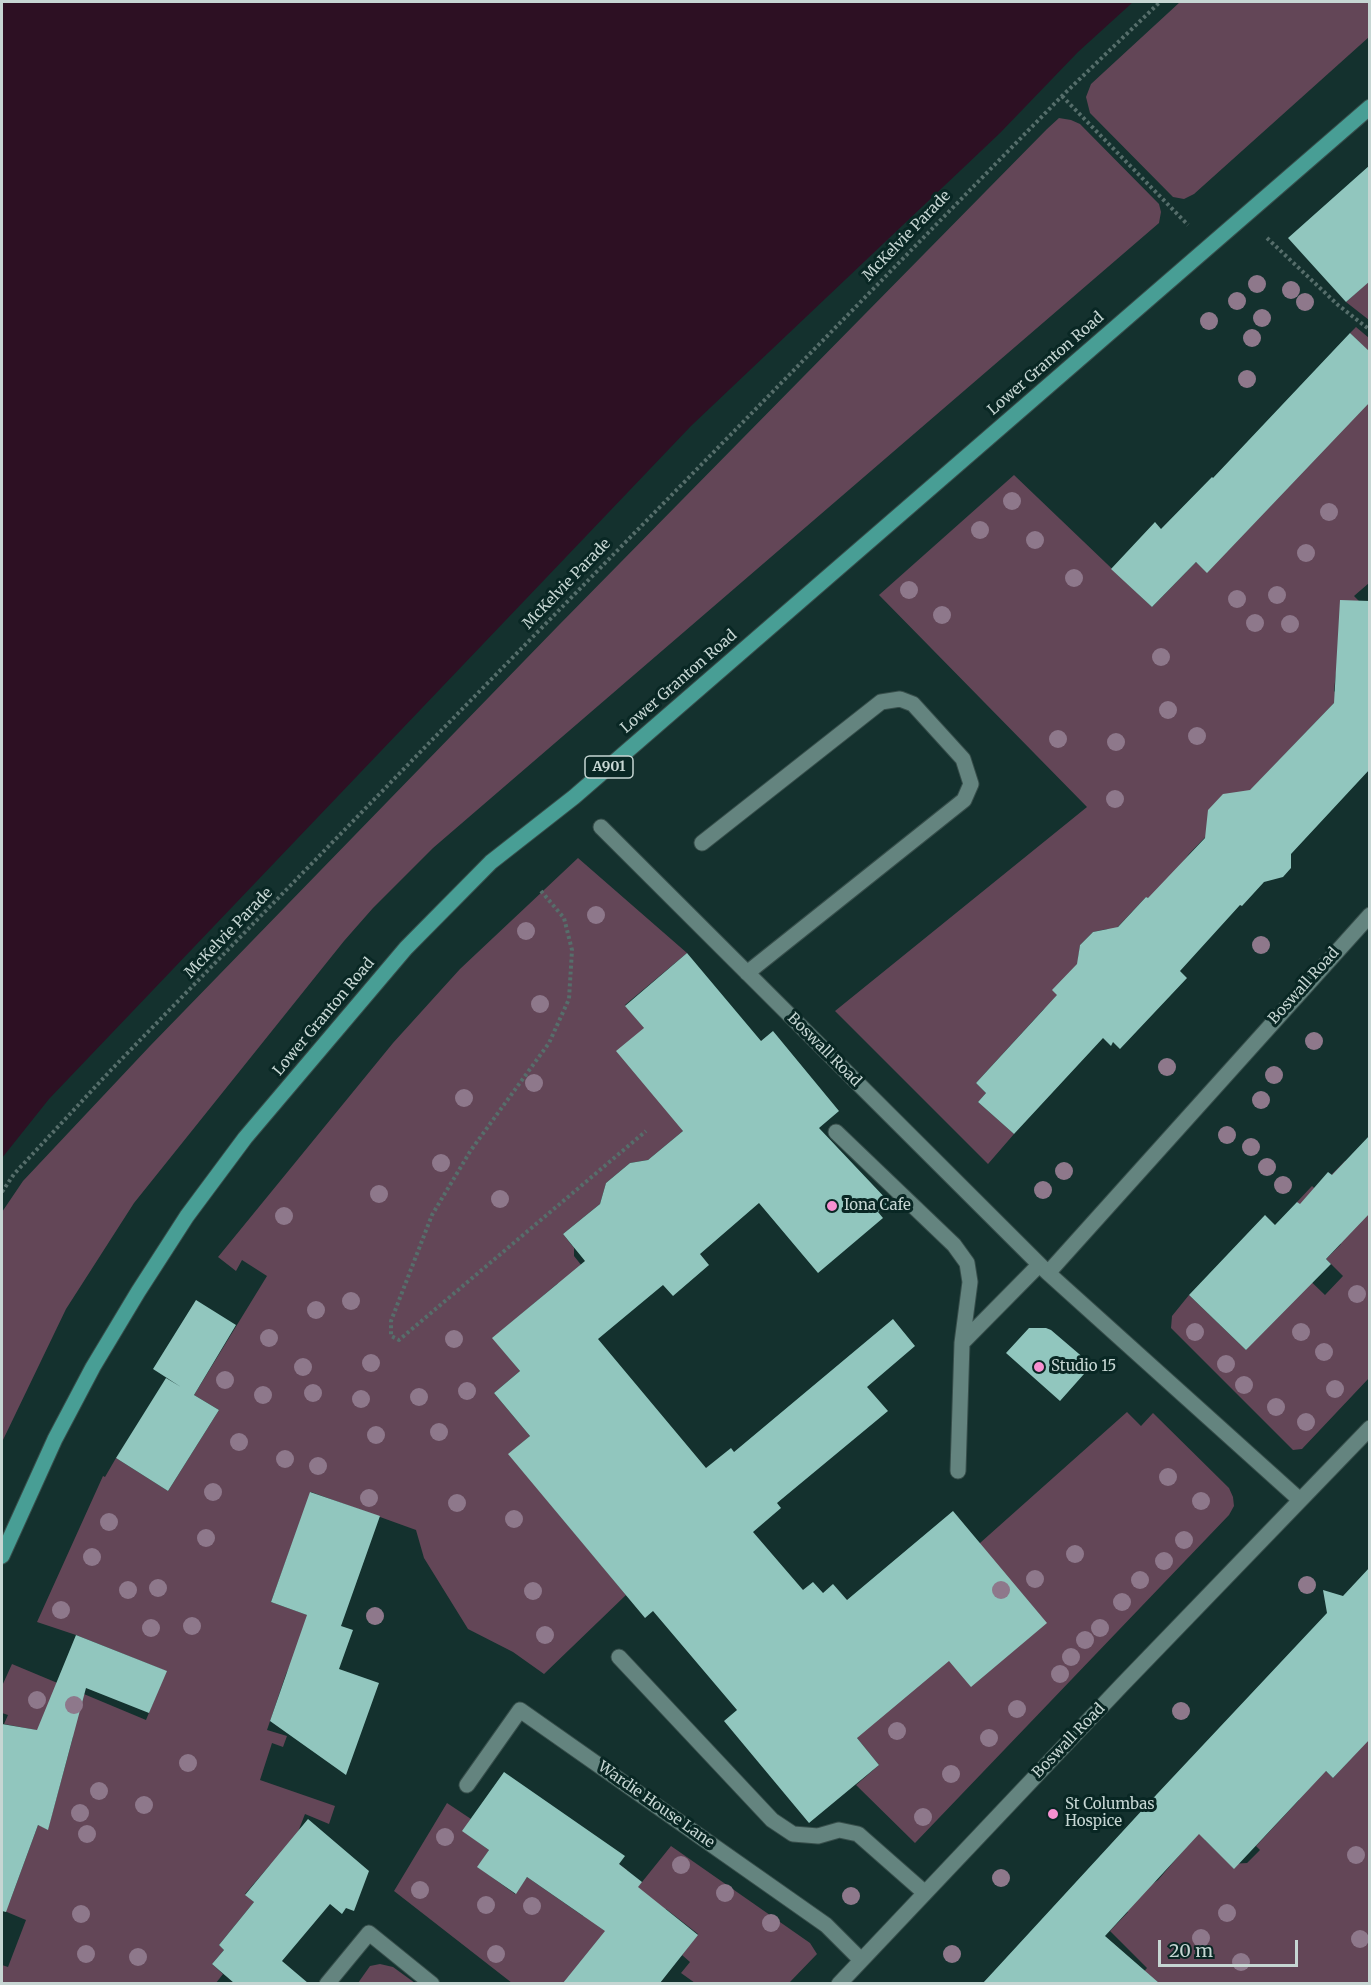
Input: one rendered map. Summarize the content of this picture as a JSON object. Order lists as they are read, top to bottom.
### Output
{
  "streets": {
    "main road": ["Lower Granton Road", "A901"],
    "street": ["Boswall Road", "Wardie House Lane"],
    "path": ["McKelvie Parade"]
  },
  "crossings": [
    ["Boswall Road", "Wardie House Lane"]
  ],
  "places": ["Iona Cafe", "Studio 15", "St Columbas Hospice"],
  "scale_bar": "20 m"
}
